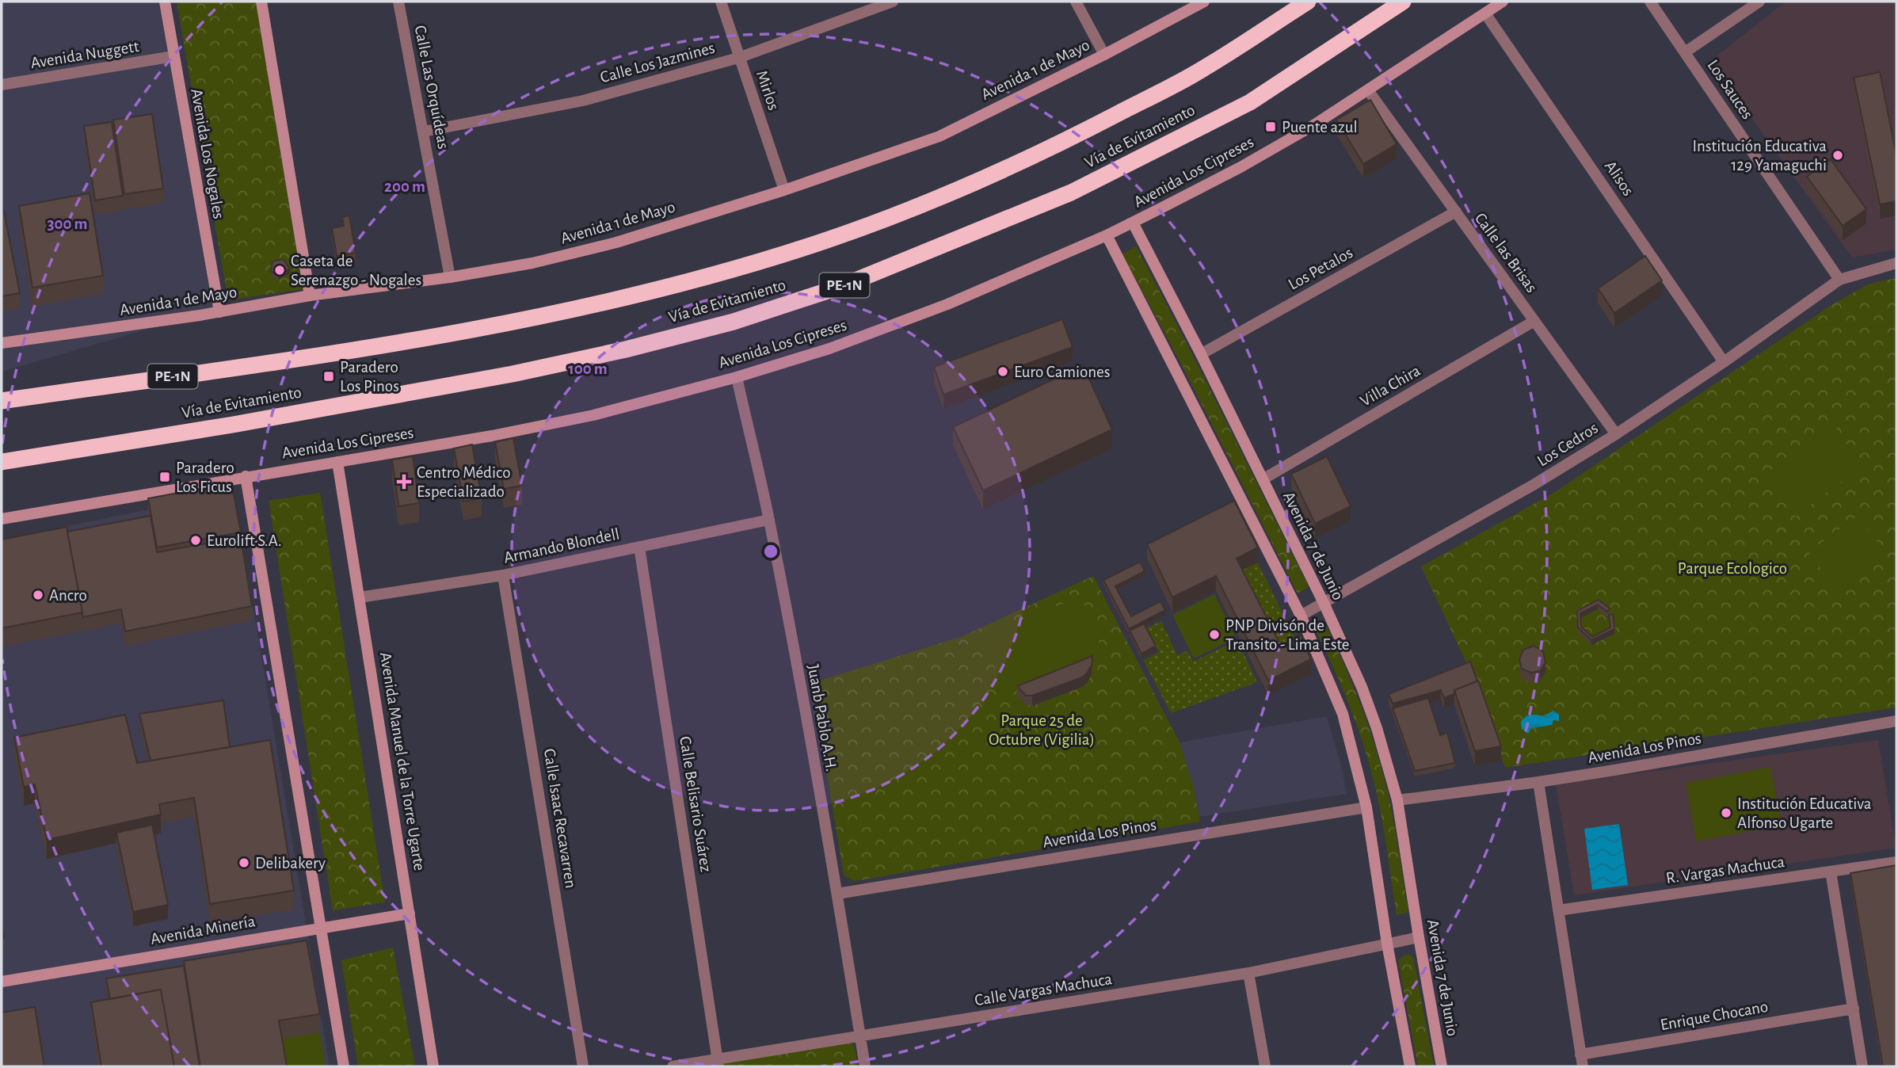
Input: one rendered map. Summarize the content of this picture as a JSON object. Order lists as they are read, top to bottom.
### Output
{
  "streets": {
    "highway": ["Vía de Evitamiento", "PE-1N"],
    "street": [
      "Avenida Nuggett",
      "Calle Los Jazmines",
      "Avenida 1 de Mayo",
      "Calle Las Orquídeas",
      "Los Sauces",
      "Mirlos",
      "Avenida Los Nogales",
      "Avenida Los Cipreses",
      "Alisos",
      "Calle las Brisas",
      "Los Petalos",
      "Villa Chira",
      "Los Cedros",
      "Armando Blondell",
      "Avenida 7 de Junio",
      "Juanb Pablo A.H.",
      "Avenida Los Pinos",
      "Avenida Manuel de la Torre Ugarte",
      "Calle Belisario Suárez",
      "Calle Isaac Recavarren",
      "R. Vargas Machuca",
      "Avenida Minería",
      "Calle Vargas Machuca",
      "Enrique Chocano"
    ]
  },
  "crossings": [
    ["Avenida Nuggett", "Avenida Los Nogales"],
    ["Calle Los Jazmines", "Calle Las Orquídeas"],
    ["Calle Los Jazmines", "Mirlos"],
    ["Avenida 1 de Mayo", "Calle Las Orquídeas"],
    ["Avenida 1 de Mayo", "Mirlos"],
    ["Avenida 1 de Mayo", "Avenida Los Nogales"],
    ["Los Sauces", "Los Cedros"],
    ["Avenida Los Cipreses", "Alisos"],
    ["Avenida Los Cipreses", "Calle las Brisas"],
    ["Avenida Los Cipreses", "Avenida 7 de Junio"],
    ["Avenida Los Cipreses", "Juanb Pablo A.H."],
    ["Avenida Los Cipreses", "Avenida Manuel de la Torre Ugarte"],
    ["Alisos", "Los Cedros"],
    ["Calle las Brisas", "Los Petalos"],
    ["Calle las Brisas", "Villa Chira"],
    ["Calle las Brisas", "Los Cedros"],
    ["Los Petalos", "Avenida 7 de Junio"],
    ["Villa Chira", "Avenida 7 de Junio"],
    ["Los Cedros", "Avenida 7 de Junio"],
    ["Armando Blondell", "Juanb Pablo A.H."],
    ["Armando Blondell", "Avenida Manuel de la Torre Ugarte"],
    ["Armando Blondell", "Calle Belisario Suárez"],
    ["Armando Blondell", "Calle Isaac Recavarren"],
    ["Avenida 7 de Junio", "Avenida Los Pinos"],
    ["Avenida 7 de Junio", "Calle Vargas Machuca"],
    ["Juanb Pablo A.H.", "Avenida Los Pinos"],
    ["Juanb Pablo A.H.", "Calle Vargas Machuca"],
    ["Avenida Manuel de la Torre Ugarte", "Avenida Minería"],
    ["Calle Belisario Suárez", "Calle Vargas Machuca"]
  ],
  "parks": ["Parque Ecologico", "Parque 25 de Octubre (Vigilia)"],
  "places": {
    "transit": ["Puente azul", "Paradero Los Pinos", "Paradero Los Ficus"],
    "other": [
      "Institución Educativa 129 Yamaguchi",
      "Caseta de Serenazgo - Nogales",
      "Euro Camiones",
      "Eurolift S.A.",
      "Ancro",
      "PNP Divisón de Transito - Lima Este",
      "Institución Educativa Alfonso Ugarte",
      "Delibakery"
    ],
    "health": ["Centro Médico Especializado"]
  },
  "rings": ["200 m", "300 m", "100 m"]
}
